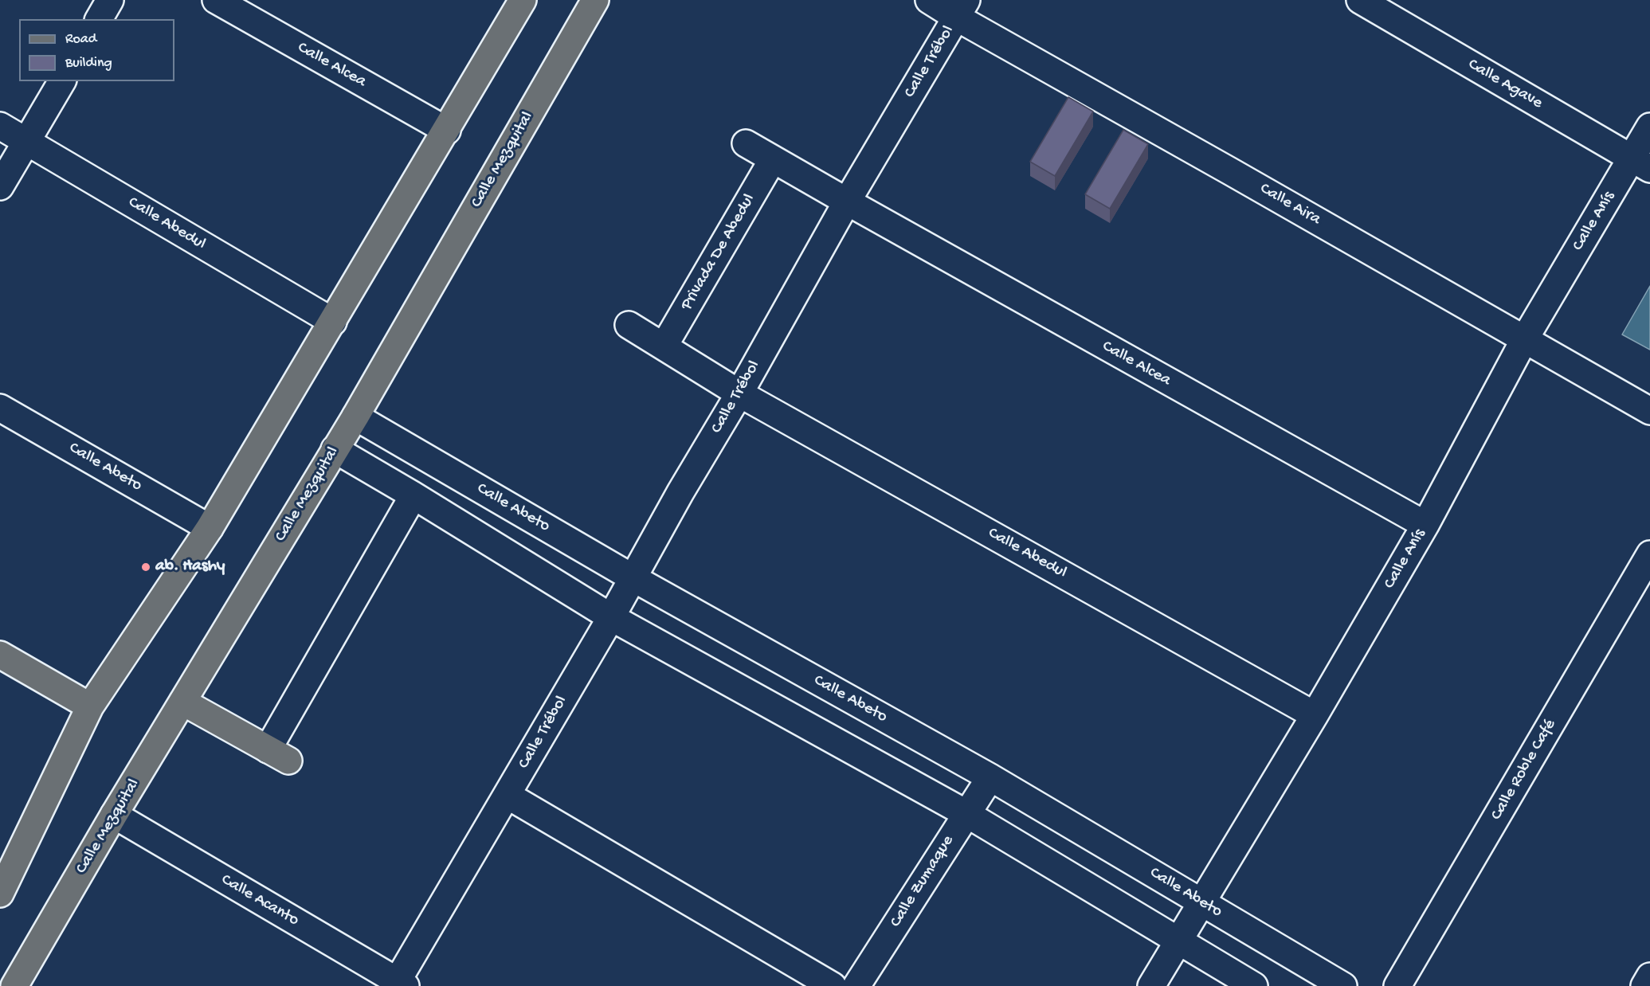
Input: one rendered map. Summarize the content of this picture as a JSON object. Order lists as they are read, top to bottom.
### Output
{
  "streets": {
    "main road": ["Calle Mezquital"],
    "street": [
      "Calle Trébol",
      "Calle Alcea",
      "Calle Agave",
      "Calle Aira",
      "Calle Anís",
      "Calle Abedul",
      "Privada De Abedul",
      "Calle Abeto",
      "Calle Roble Café",
      "Calle Zumaque",
      "Calle Acanto"
    ]
  },
  "crossings": [
    ["Calle Trébol", "Calle Alcea"],
    ["Calle Trébol", "Calle Aira"],
    ["Calle Trébol", "Calle Abedul"],
    ["Calle Trébol", "Calle Abeto"],
    ["Calle Trébol", "Calle Acanto"],
    ["Calle Alcea", "Calle Anís"],
    ["Calle Agave", "Calle Anís"],
    ["Calle Mezquital", "Calle Abeto"],
    ["Calle Mezquital", "Calle Acanto"],
    ["Calle Aira", "Calle Anís"],
    ["Calle Anís", "Calle Abedul"],
    ["Calle Anís", "Calle Abeto"],
    ["Calle Abeto", "Calle Zumaque"]
  ],
  "places": ["ab. Hashy"],
  "legend": ["Road", "Building"]
}
